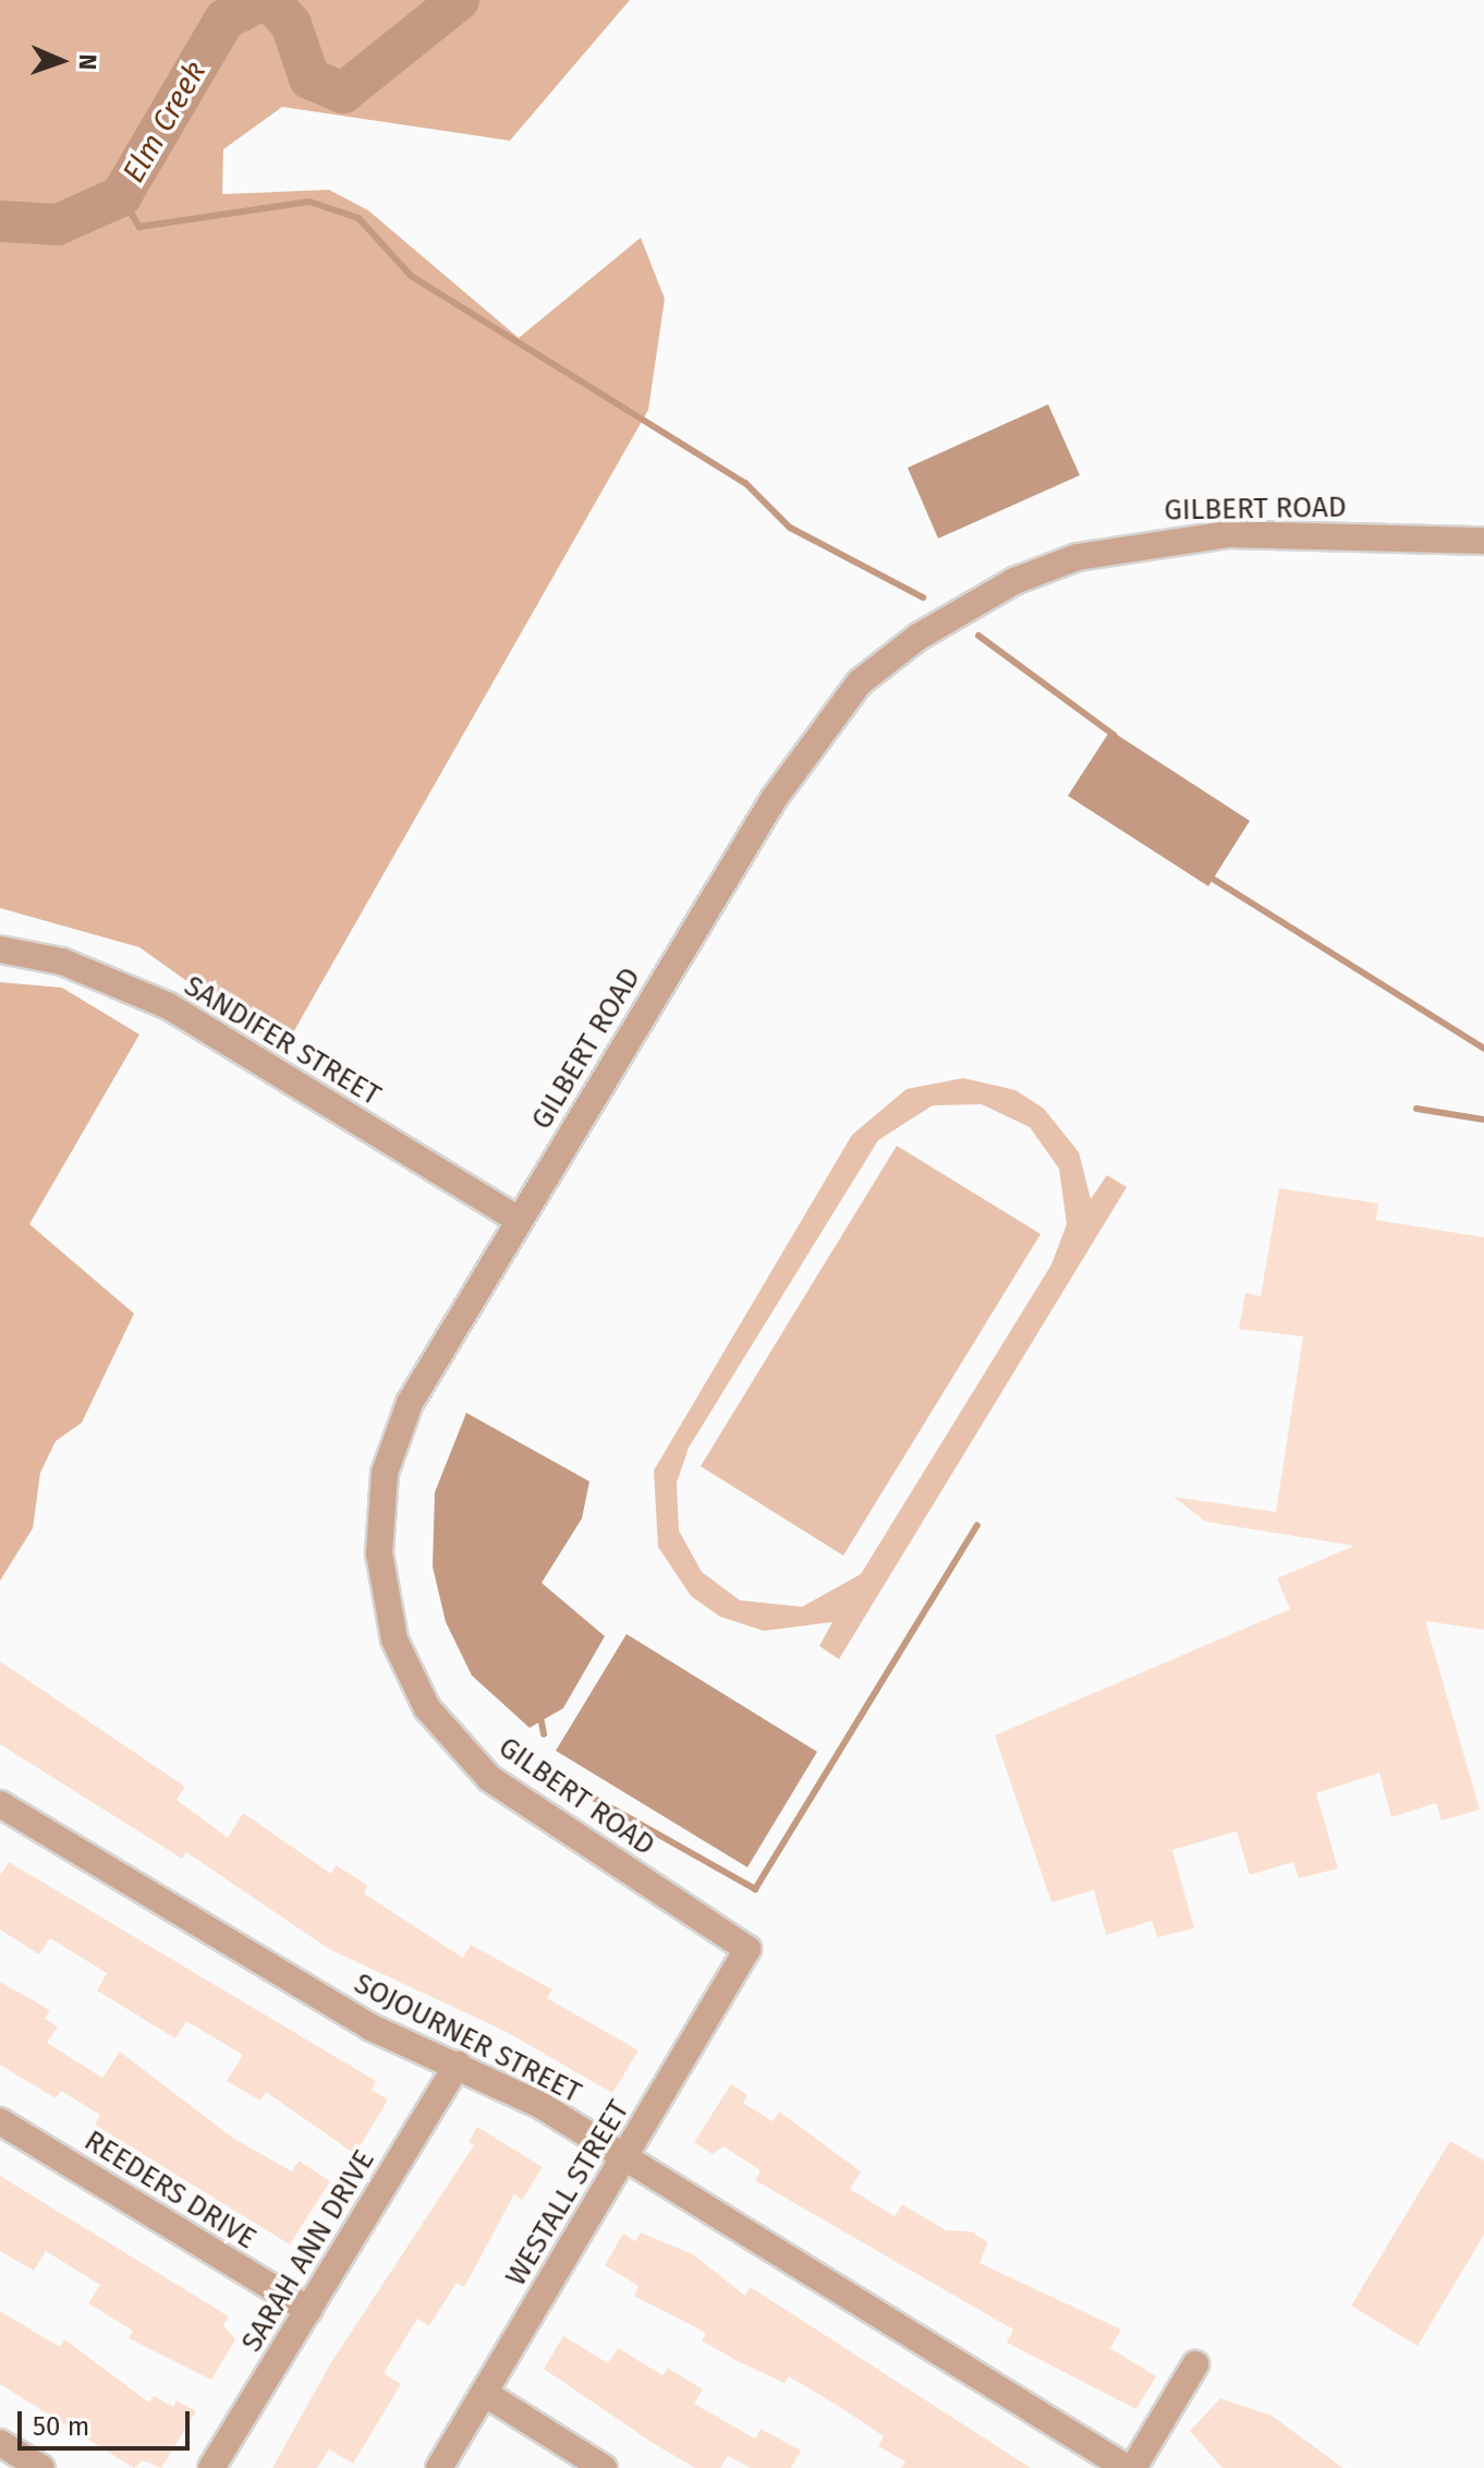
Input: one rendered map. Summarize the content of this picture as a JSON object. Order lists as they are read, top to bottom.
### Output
{
  "streets": {
    "street": [
      "GILBERT ROAD",
      "SANDIFER STREET",
      "SOJOURNER STREET",
      "REEDERS DRIVE",
      "WESTALL STREET",
      "SARAH ANN DRIVE"
    ]
  },
  "crossings": [
    ["GILBERT ROAD", "SANDIFER STREET"],
    ["GILBERT ROAD", "WESTALL STREET"],
    ["SOJOURNER STREET", "WESTALL STREET"],
    ["SOJOURNER STREET", "SARAH ANN DRIVE"],
    ["REEDERS DRIVE", "SARAH ANN DRIVE"]
  ],
  "water": ["Elm Creek"],
  "scale_bar": "50 m",
  "north": "right"
}
